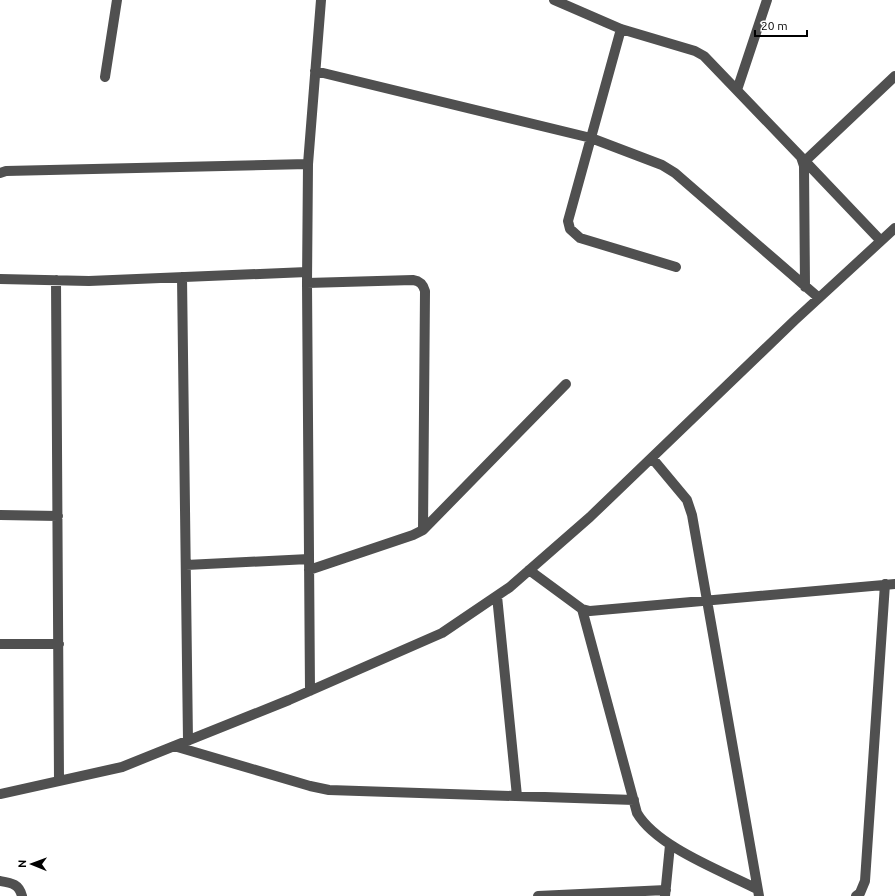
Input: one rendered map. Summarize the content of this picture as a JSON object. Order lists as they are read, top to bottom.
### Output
{
  "scale_bar": "20 m",
  "north": "left"
}
